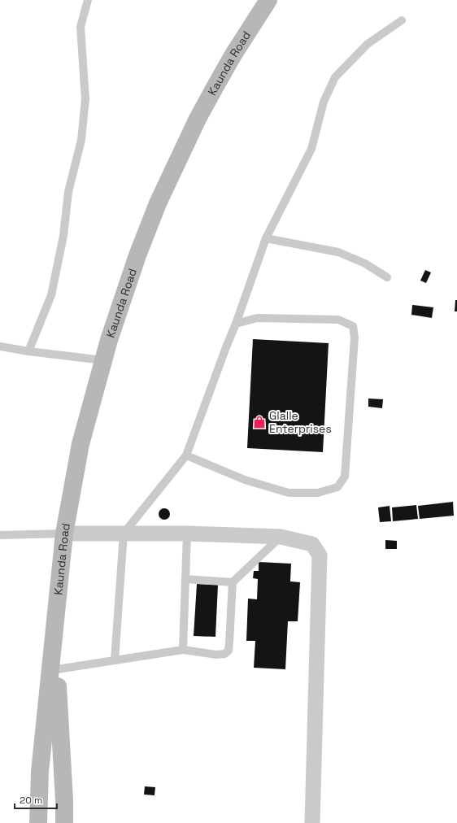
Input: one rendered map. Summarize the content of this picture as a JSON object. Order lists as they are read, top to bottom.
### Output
{
  "streets": {
    "main road": ["Kaunda Road"]
  },
  "places": {
    "shop": ["Glalle Enterprises"]
  },
  "scale_bar": "20 m"
}
